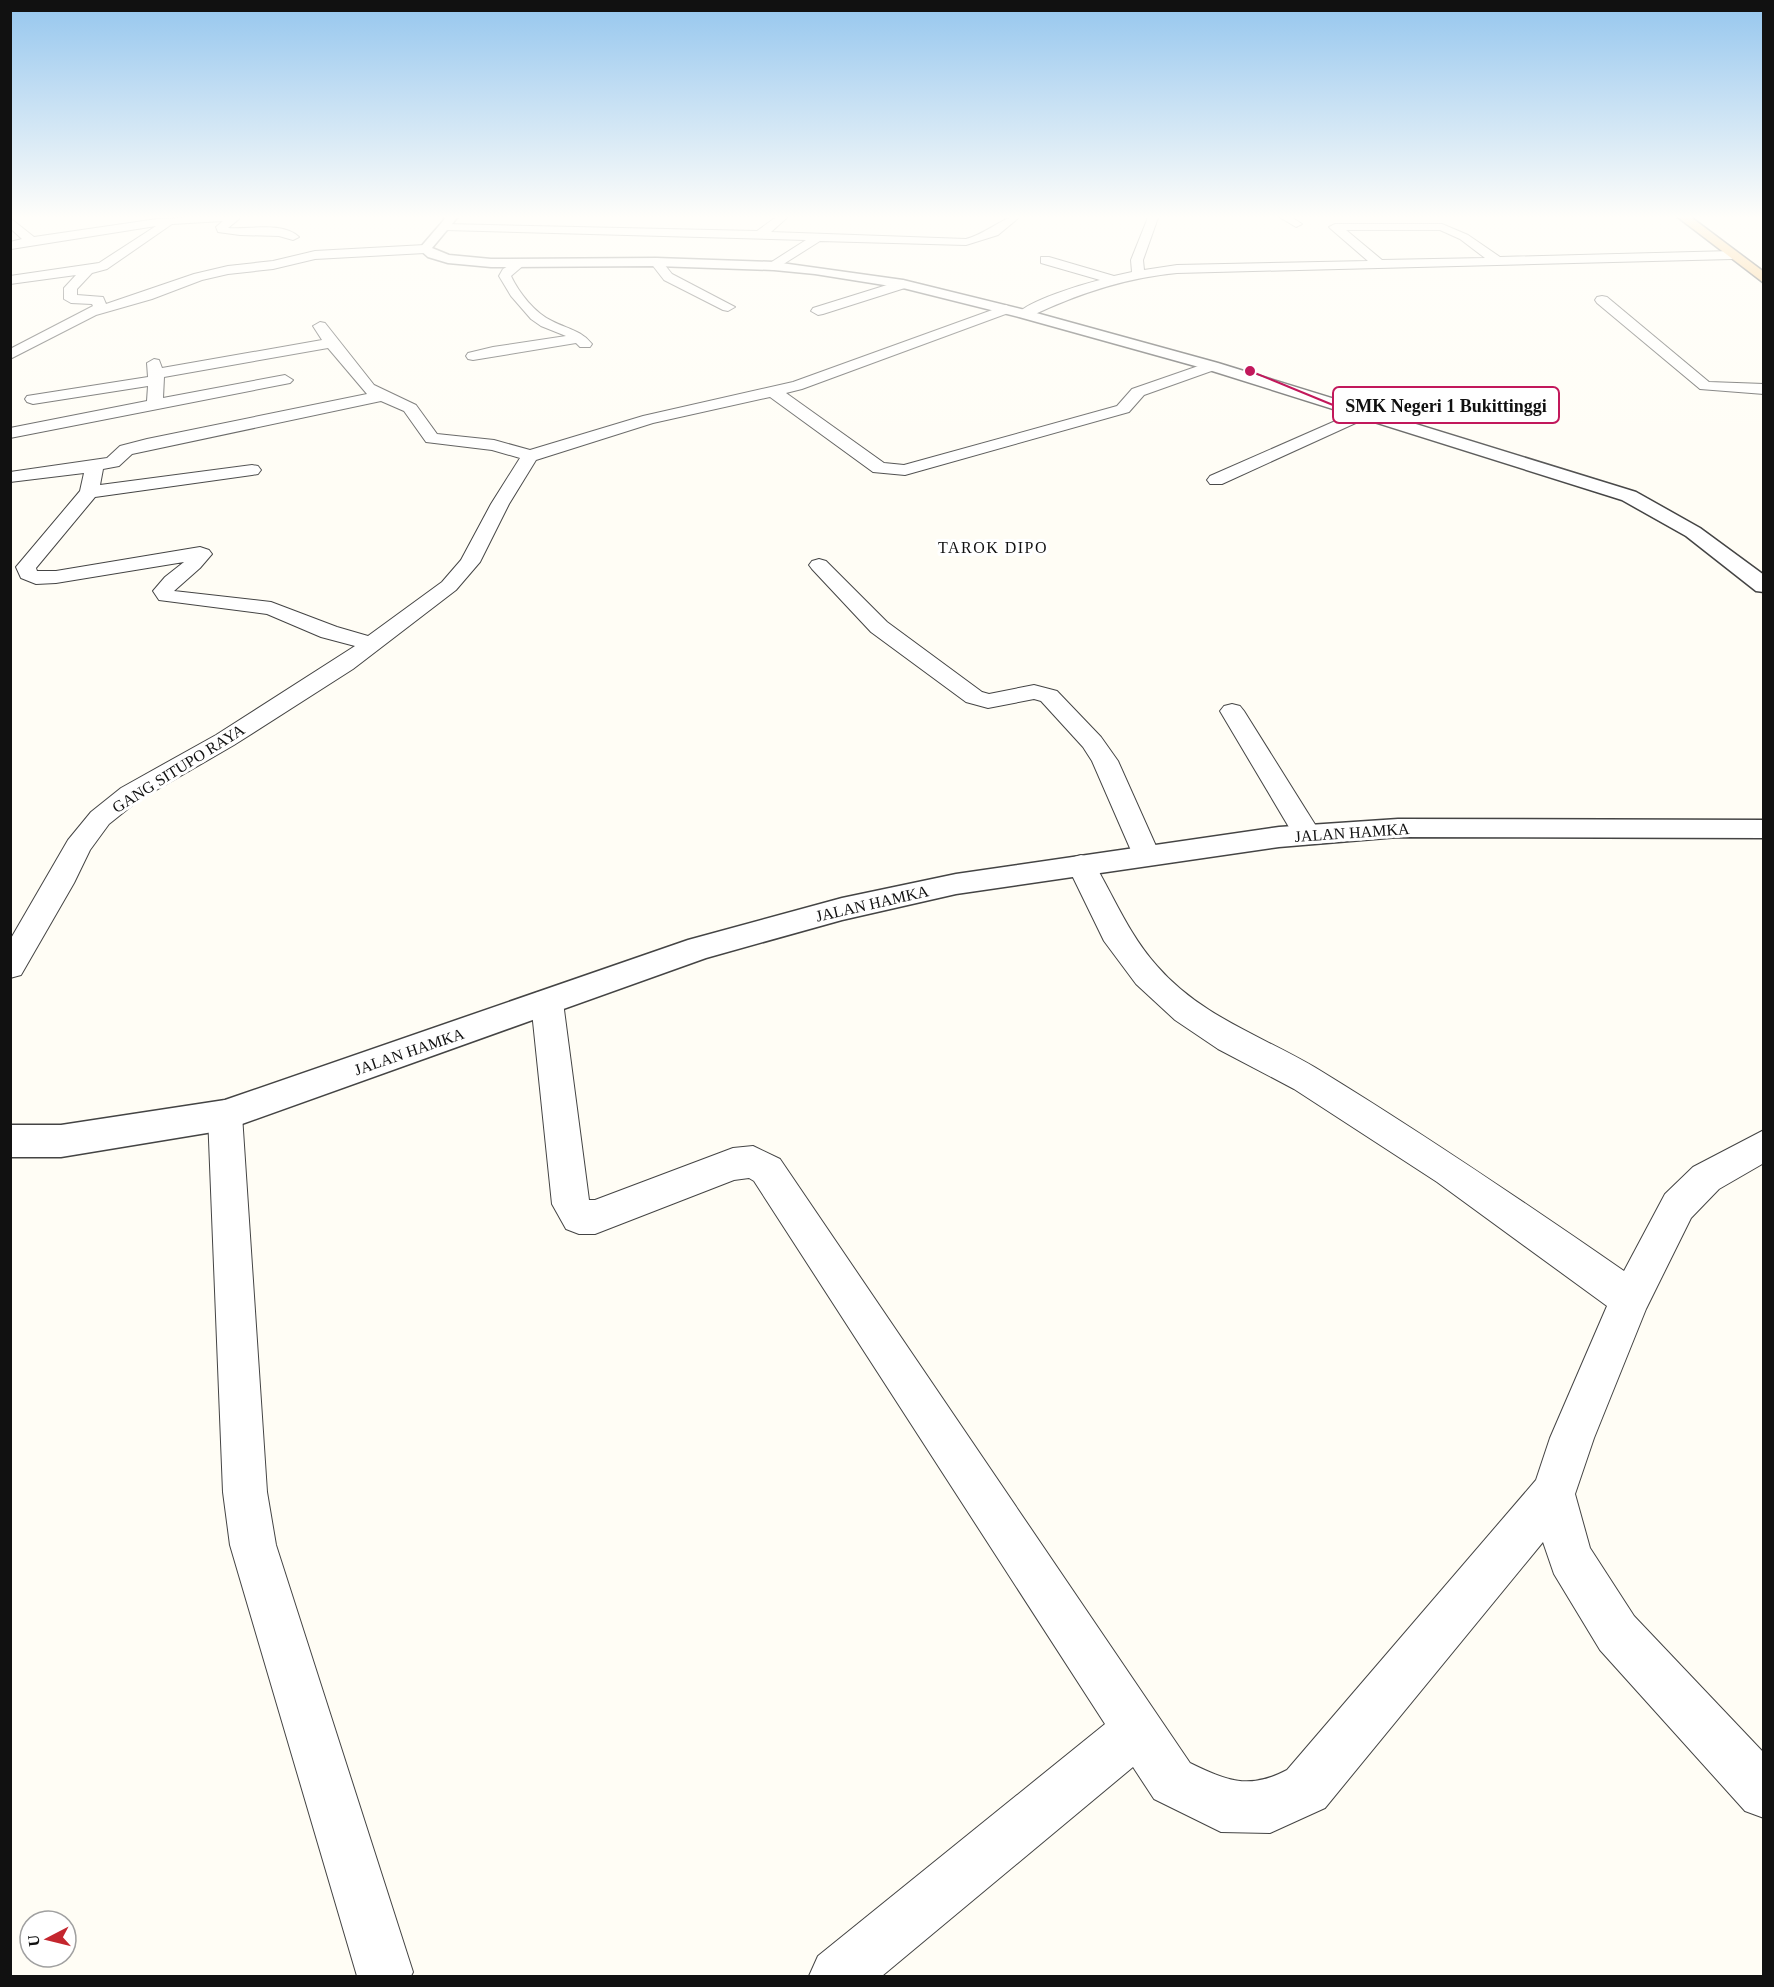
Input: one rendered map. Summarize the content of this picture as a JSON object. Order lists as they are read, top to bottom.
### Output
{
  "streets": {
    "street": ["GANG SITUPO RAYA", "JALAN HAMKA"]
  },
  "districts": ["TAROK DIPO"],
  "places": ["SMK Negeri 1 Bukittinggi"],
  "north": "left"
}
